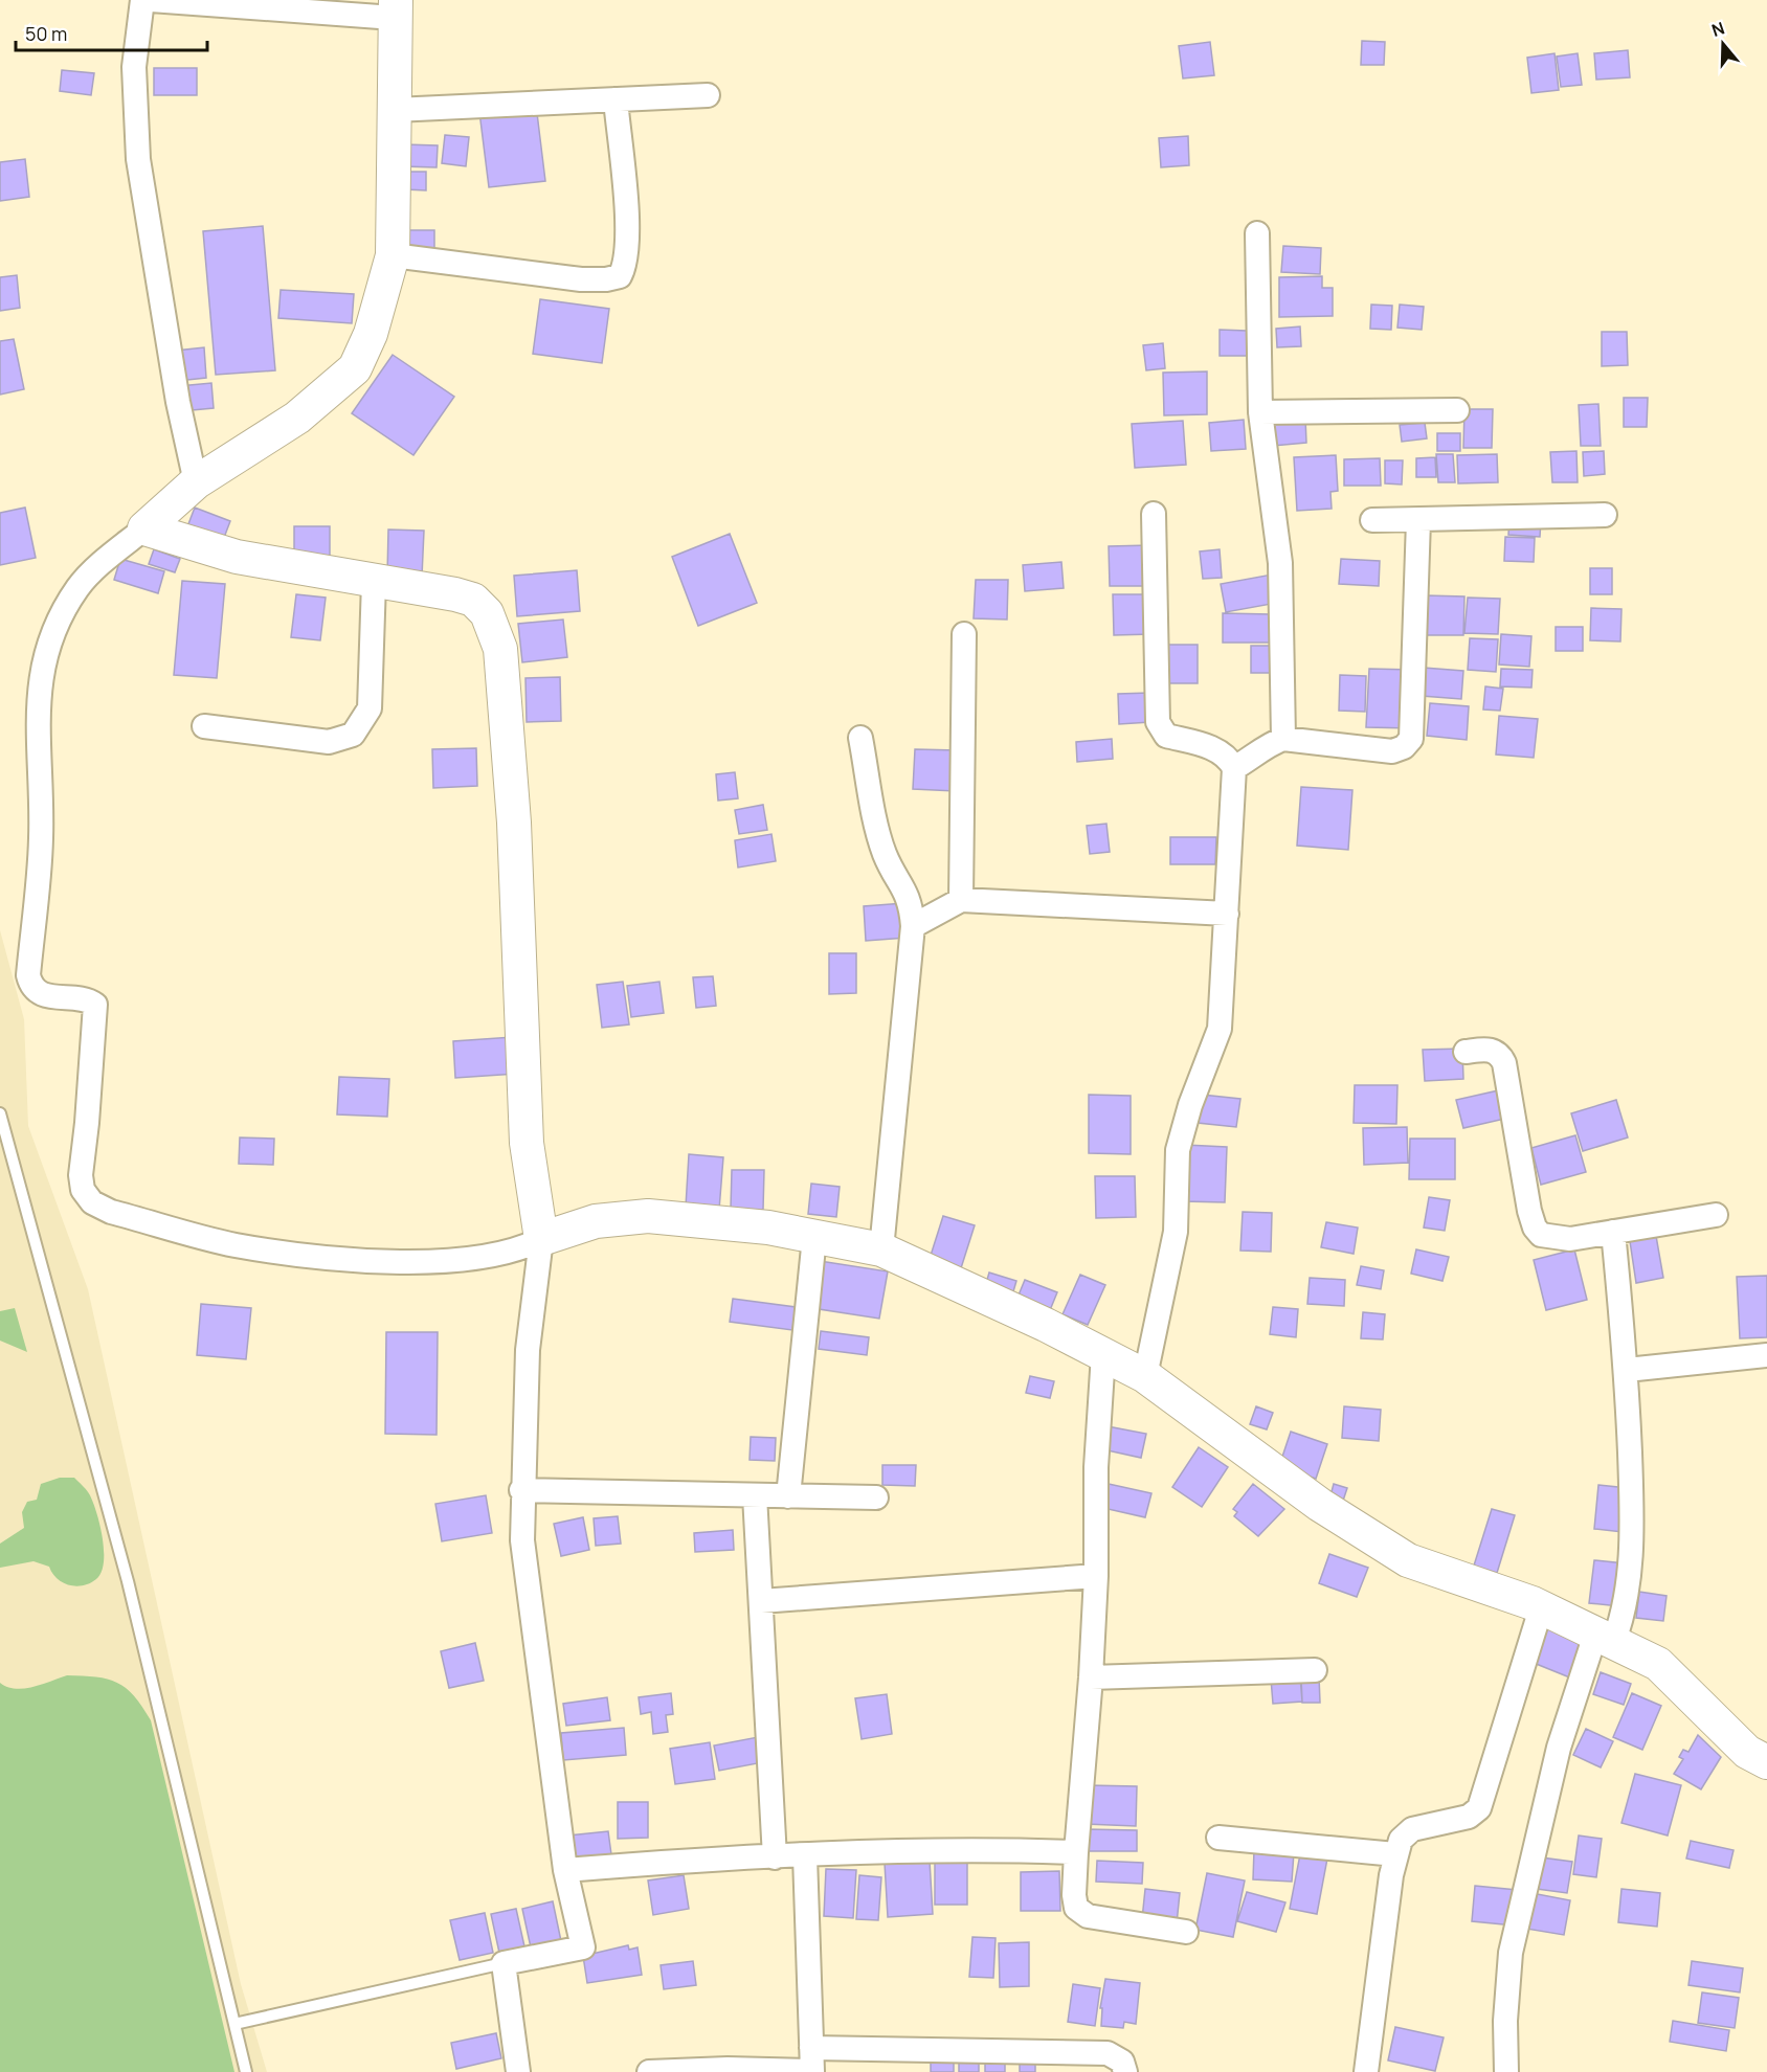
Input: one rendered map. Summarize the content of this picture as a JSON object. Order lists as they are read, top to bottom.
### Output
{
  "scale_bar": "50 m",
  "north": "top"
}
